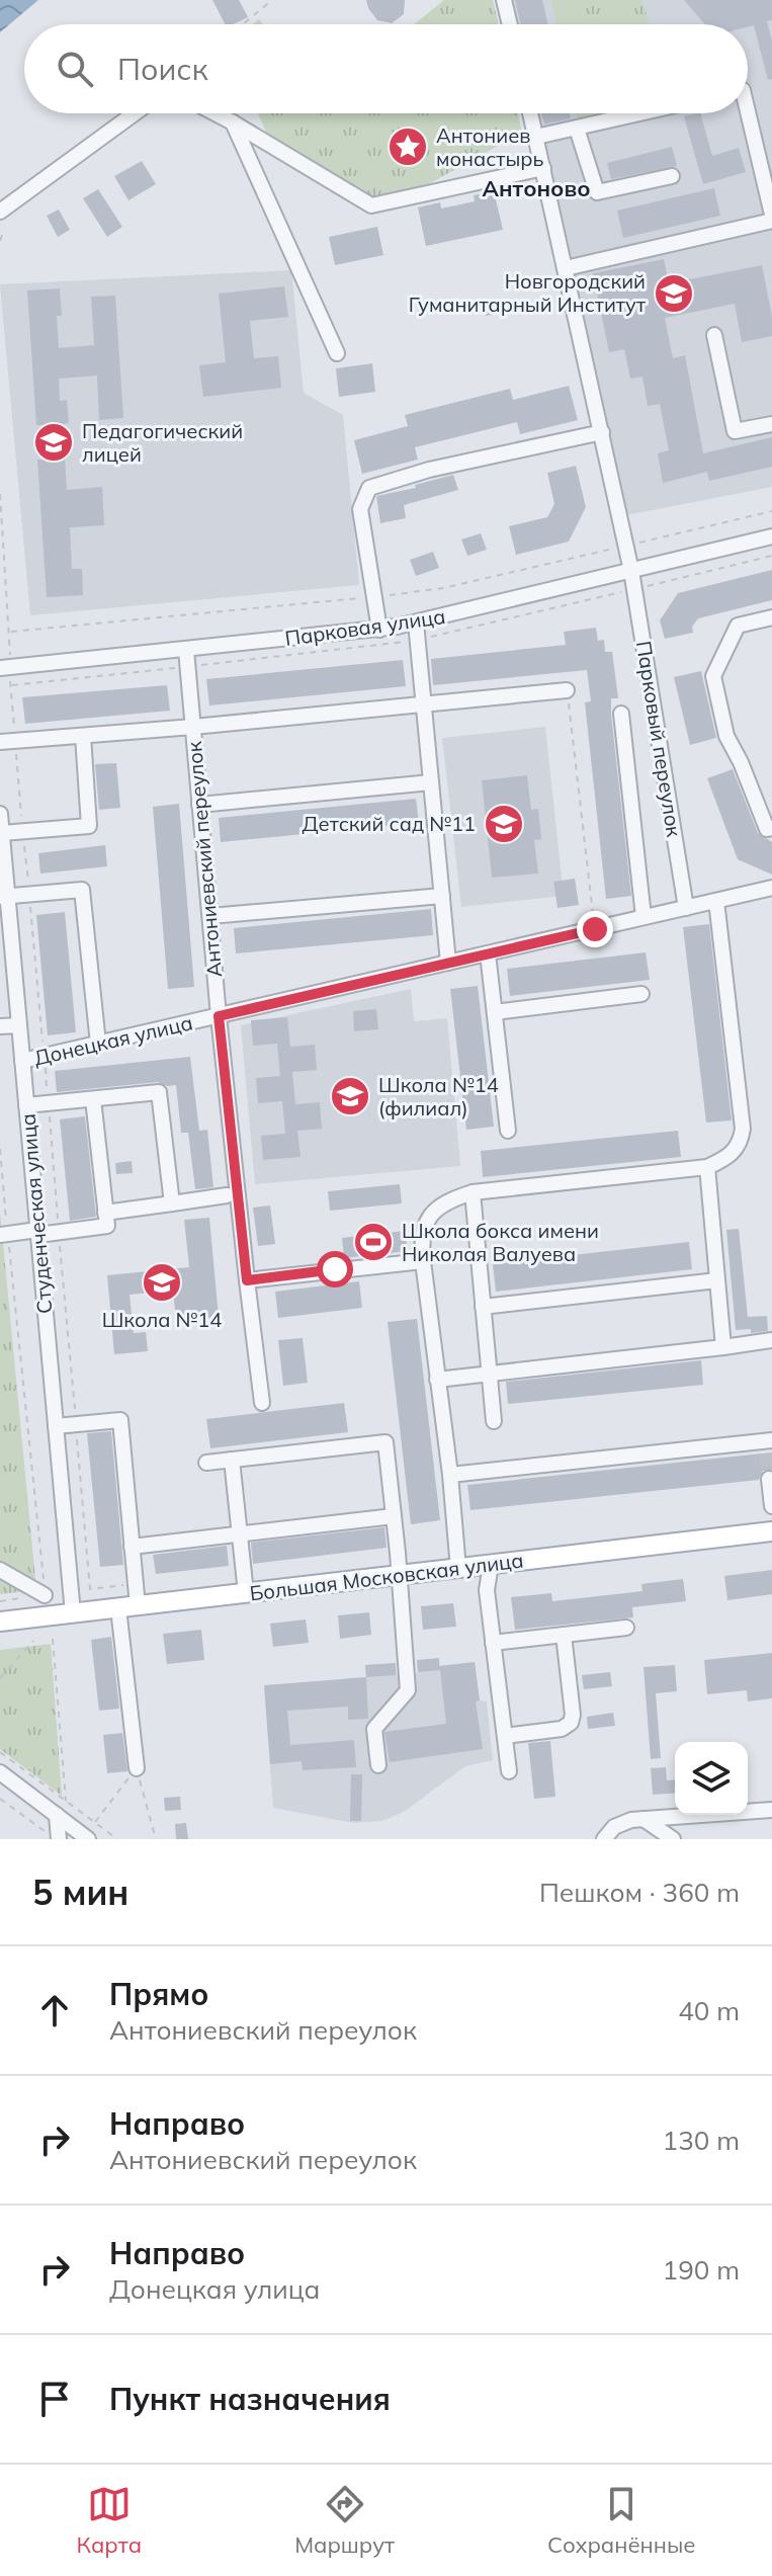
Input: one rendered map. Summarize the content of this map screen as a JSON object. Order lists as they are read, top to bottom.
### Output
{
  "streets": {
    "main road": ["Большая Московская улица"],
    "street": [
      "Парковая улица",
      "Парковый переулок",
      "Антониевский переулок",
      "Донецкая улица",
      "Студенческая улица"
    ]
  },
  "crossings": [
    ["Парковая улица", "Парковый переулок"],
    ["Парковая улица", "Антониевский переулок"],
    ["Парковый переулок", "Донецкая улица"],
    ["Антониевский переулок", "Донецкая улица"],
    ["Донецкая улица", "Студенческая улица"],
    ["Студенческая улица", "Большая Московская улица"]
  ],
  "districts": ["Антоново"],
  "places": {
    "place": ["Антониев монастырь"],
    "school or university": [
      "Новгородский Гуманитарный Институт",
      "Педагогический лицей",
      "Детский сад №11",
      "Школа №14 (филиал)",
      "Школа №14"
    ],
    "sports": ["Школа бокса имени Николая Валуева"]
  },
  "page": {
    "search": "Поиск",
    "heading": ["5 мин", "Пешком · 360 m"],
    "list": [
      ["Прямо", "Антониевский переулок", "40 m"],
      ["Направо", "Антониевский переулок", "130 m"],
      ["Направо", "Донецкая улица", "190 m"],
      "Пункт назначения"
    ],
    "nav": ["Карта", "Маршрут", "Сохранённые"]
  }
}
